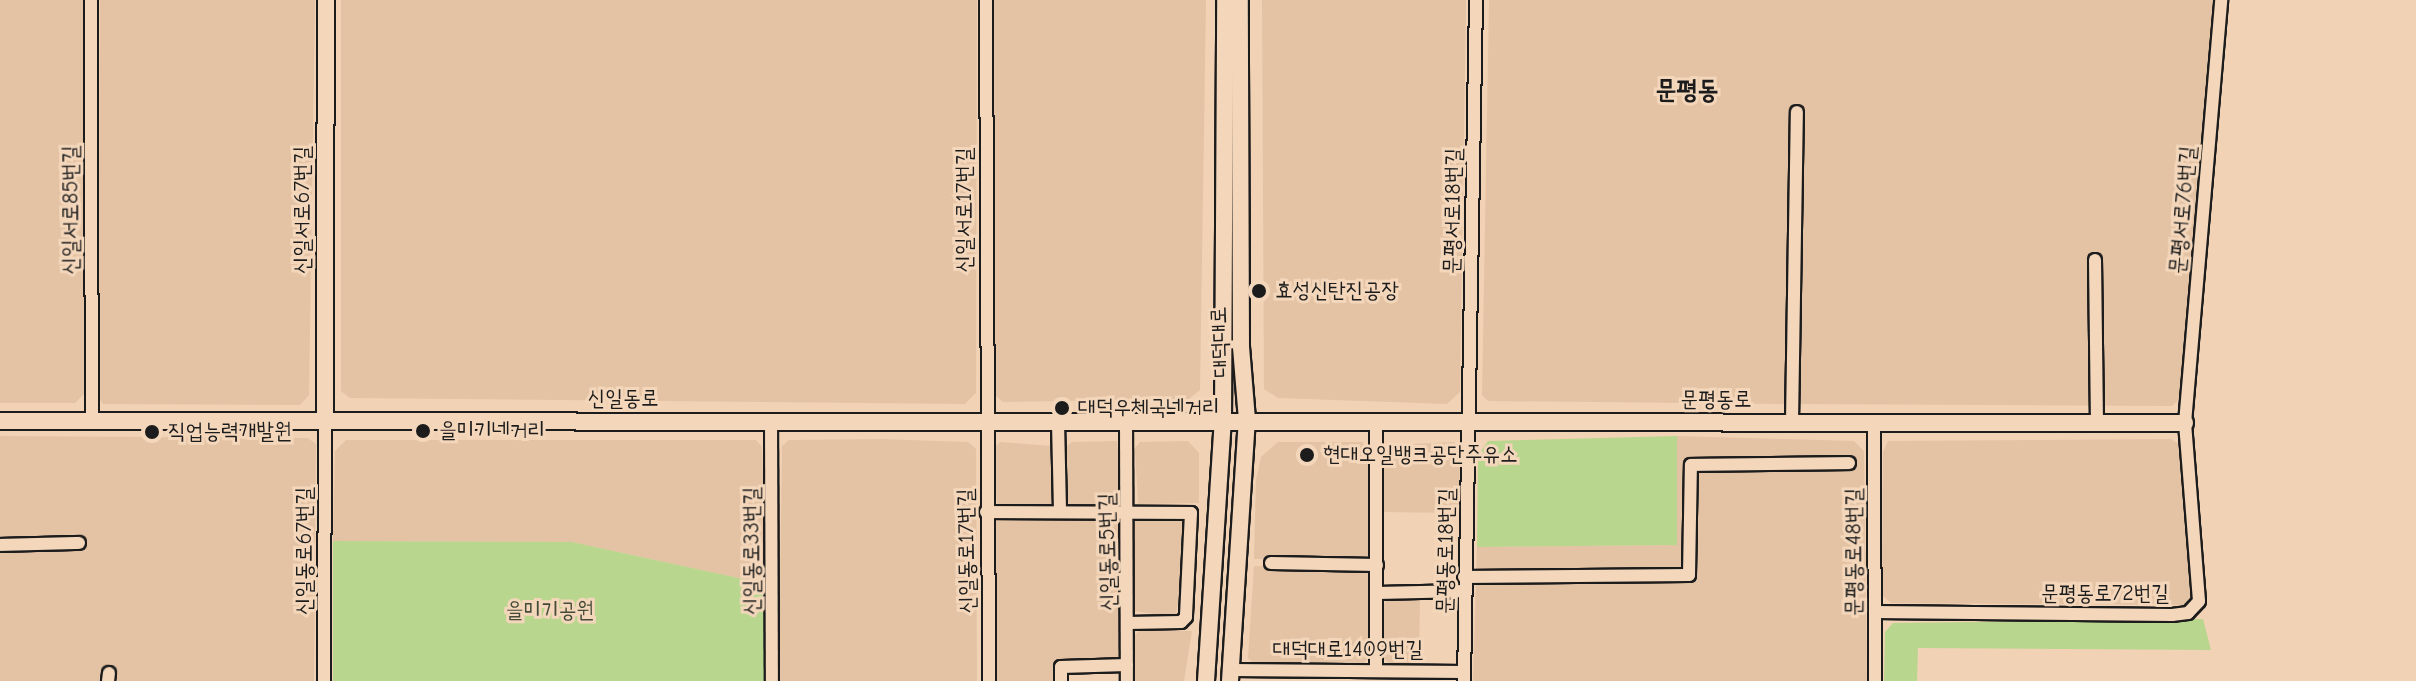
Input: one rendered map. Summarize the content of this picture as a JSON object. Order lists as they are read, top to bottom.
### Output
{
  "streets": {
    "main road": [
      "신일서로67번길",
      "대덕대로",
      "신일동로",
      "문평동로"
    ],
    "street": [
      "신일서로85번길",
      "신일서로17번길",
      "문평서로76번길",
      "문평서로18번길",
      "신일동로67번길",
      "신일동로33번길",
      "신일동로17번길",
      "문평동로18번길",
      "신일동로5번길",
      "문평동로48번길",
      "문평동로72번길",
      "대덕대로1409번길"
    ]
  },
  "crossings": [
    ["신일서로85번길", "신일동로"],
    ["신일서로67번길", "신일동로"],
    ["신일서로67번길", "신일동로67번길"],
    ["신일서로17번길", "신일동로"],
    ["신일서로17번길", "신일동로17번길"],
    ["문평서로76번길", "문평동로"],
    ["문평서로76번길", "문평동로72번길"],
    ["문평서로18번길", "문평동로"],
    ["문평서로18번길", "문평동로18번길"],
    ["대덕대로", "신일동로"],
    ["대덕대로", "문평동로"],
    ["대덕대로", "대덕대로1409번길"],
    ["신일동로", "문평동로"],
    ["신일동로", "신일동로67번길"],
    ["신일동로", "신일동로33번길"],
    ["신일동로", "신일동로17번길"],
    ["신일동로", "신일동로5번길"],
    ["문평동로", "문평동로18번길"],
    ["문평동로", "문평동로48번길"],
    ["문평동로", "문평동로72번길"],
    ["문평동로18번길", "대덕대로1409번길"],
    ["문평동로48번길", "문평동로72번길"]
  ],
  "districts": ["문평동"],
  "parks": ["을미기공원"],
  "places": [
    "효성신탄진공장",
    "대덕우체국네거리",
    "을미기네거리",
    "직업능력개발원",
    "현대오일뱅크공단주유소"
  ]
}
